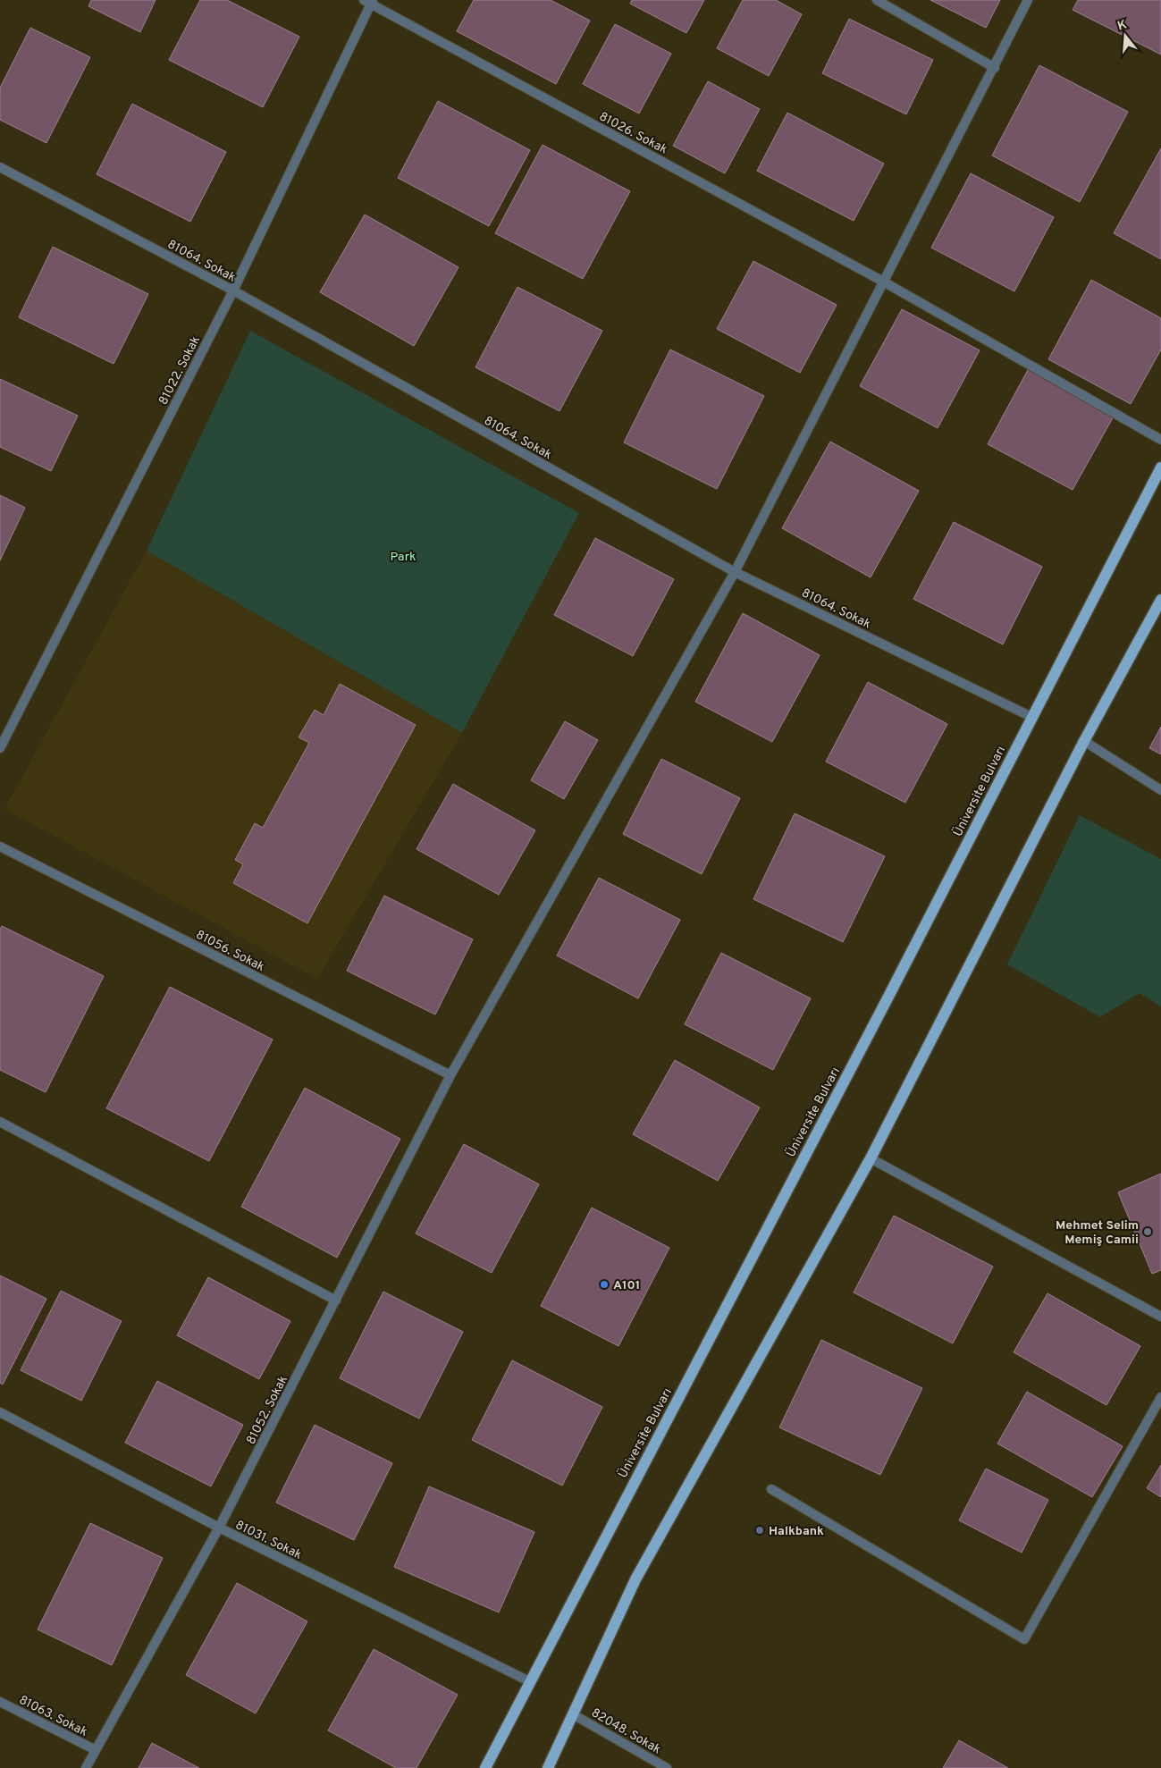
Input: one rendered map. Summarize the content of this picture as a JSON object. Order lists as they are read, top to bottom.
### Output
{
  "streets": {
    "main road": ["Üniversite Bulvarı"],
    "street": [
      "81026. Sokak",
      "81064. Sokak",
      "81022. Sokak",
      "81056. Sokak",
      "81052. Sokak",
      "81031. Sokak",
      "81063. Sokak",
      "82048. Sokak"
    ]
  },
  "crossings": [
    ["81026. Sokak", "81022. Sokak"],
    ["81026. Sokak", "81052. Sokak"],
    ["81064. Sokak", "81022. Sokak"],
    ["81064. Sokak", "Üniversite Bulvarı"],
    ["81064. Sokak", "81052. Sokak"],
    ["Üniversite Bulvarı", "81031. Sokak"],
    ["81056. Sokak", "81052. Sokak"],
    ["81052. Sokak", "81031. Sokak"],
    ["81052. Sokak", "81063. Sokak"]
  ],
  "parks": ["Park"],
  "places": ["Mehmet Selim Memiş Camii", "A101", "Halkbank"],
  "north": "top"
}
